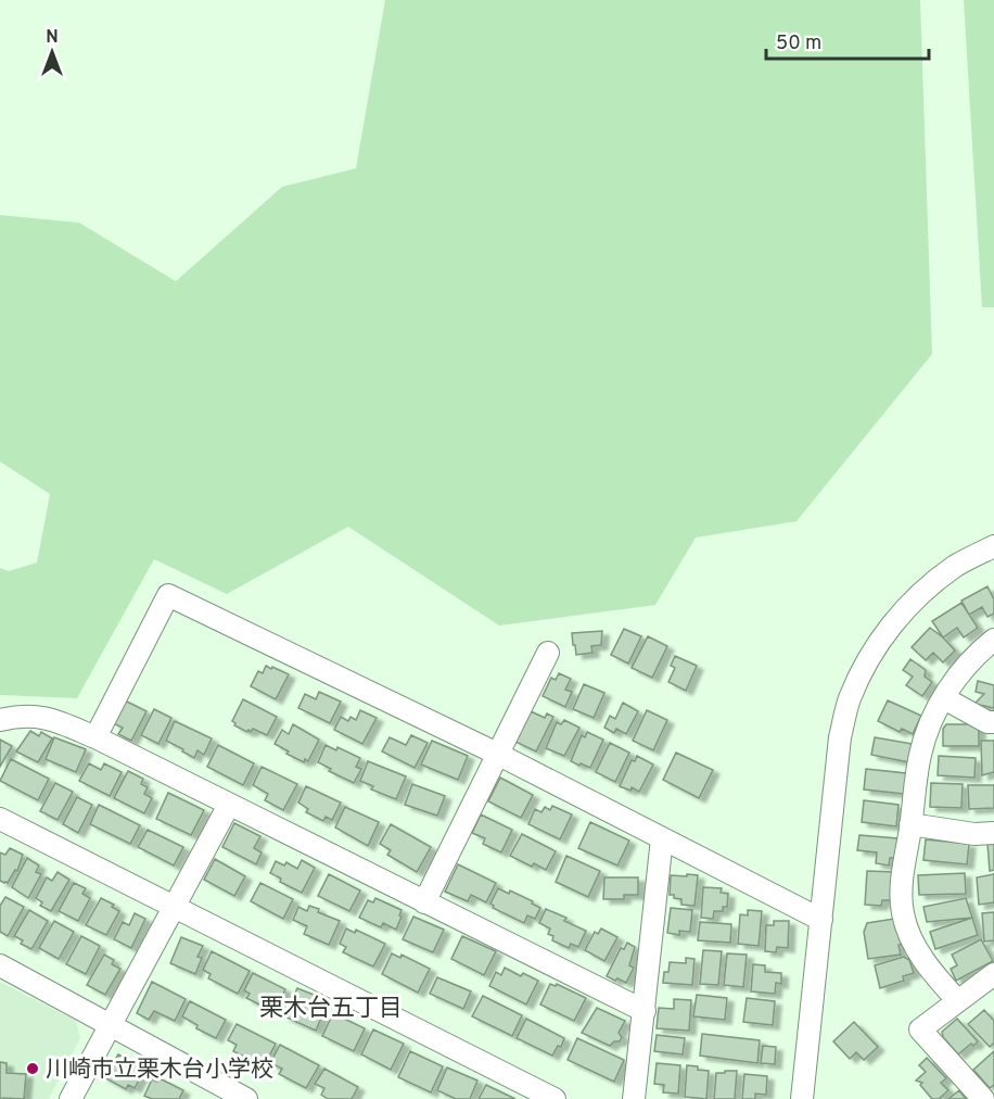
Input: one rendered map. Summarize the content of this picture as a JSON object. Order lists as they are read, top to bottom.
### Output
{
  "districts": ["栗木台五丁目"],
  "places": ["川崎市立栗木台小学校"],
  "scale_bar": "50 m",
  "north": "top"
}
